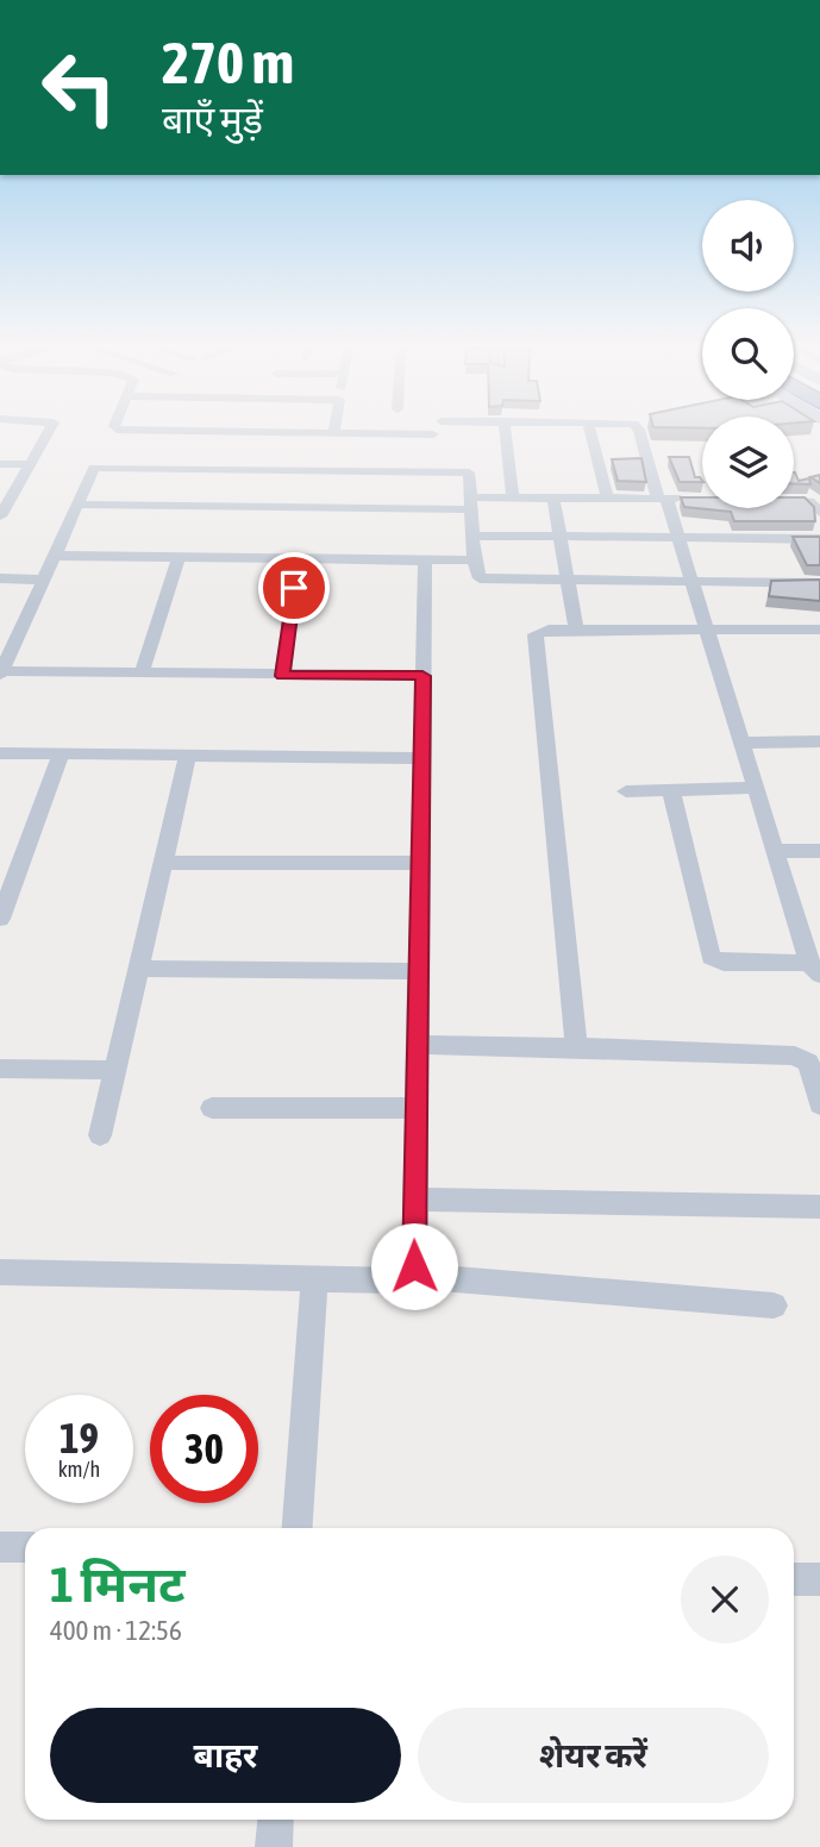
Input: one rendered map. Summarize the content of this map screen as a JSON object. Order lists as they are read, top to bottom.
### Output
{
  "page": {
    "turn": ["270 m", "बाएँ मुड़ें"],
    "speed": "19 km/h",
    "limit": "30",
    "heading": ["1 मिनट", "400 m · 12:56"],
    "buttons": ["बाहर", "शेयर करें"]
  }
}
